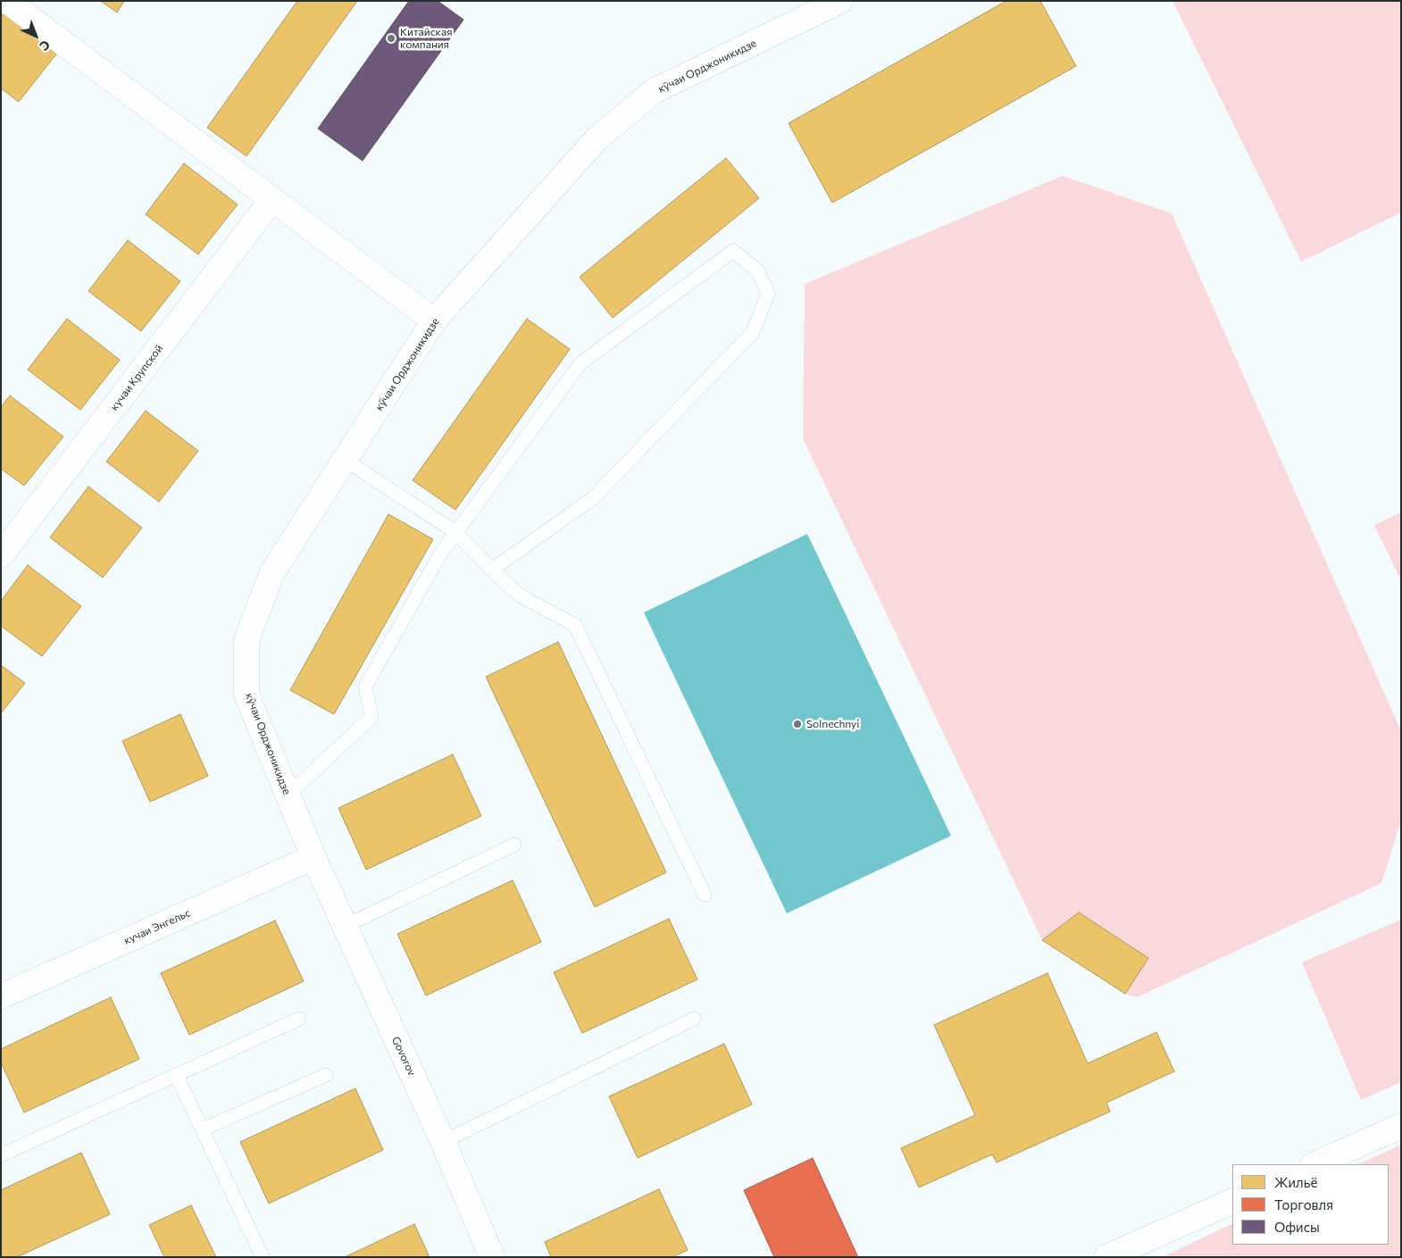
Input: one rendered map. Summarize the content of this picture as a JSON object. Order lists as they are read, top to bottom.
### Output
{
  "streets": {
    "street": [
      "кӯчаи Орджоникидзе",
      "кучаи Крупской",
      "кучаи Энгельс",
      "Govorov"
    ]
  },
  "crossings": [
    ["кӯчаи Орджоникидзе", "кучаи Энгельс"],
    ["кӯчаи Орджоникидзе", "Govorov"],
    ["кучаи Энгельс", "Govorov"]
  ],
  "places": ["Китайская компания", "Solnechnyi"],
  "legend": ["Жильё", "Торговля", "Офисы"],
  "north": "bottom right"
}
